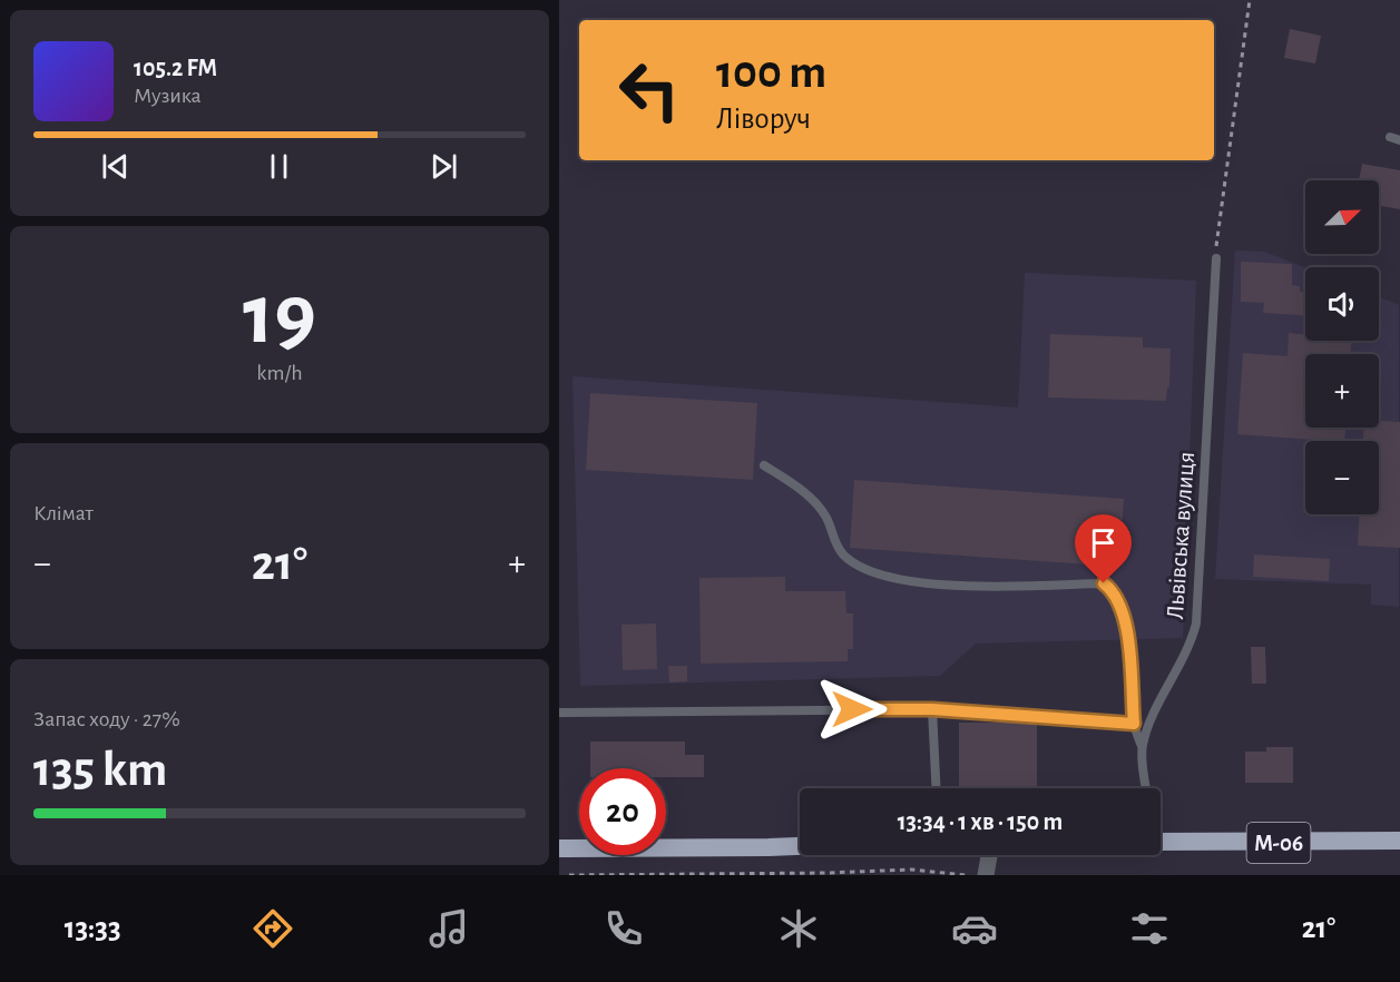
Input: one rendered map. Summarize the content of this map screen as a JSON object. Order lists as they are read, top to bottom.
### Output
{
  "streets": {
    "highway": ["М-06"],
    "lane": ["Львівська вулиця"]
  },
  "north": "top right",
  "page": {
    "turn": ["100 m", "Ліворуч"],
    "song": ["105.2 FM", "Музика"],
    "map_buttons": ["+", "−"],
    "tile": [
      ["19", "km/h"],
      "Клімат",
      ["Запас ходу · 27%", "135 km"]
    ],
    "heat": ["−", "21°", "+"],
    "limit": "20",
    "trip": "13:34 · 1 хв · 150 m",
    "tabs": ["13:33", "21°"]
  }
}
